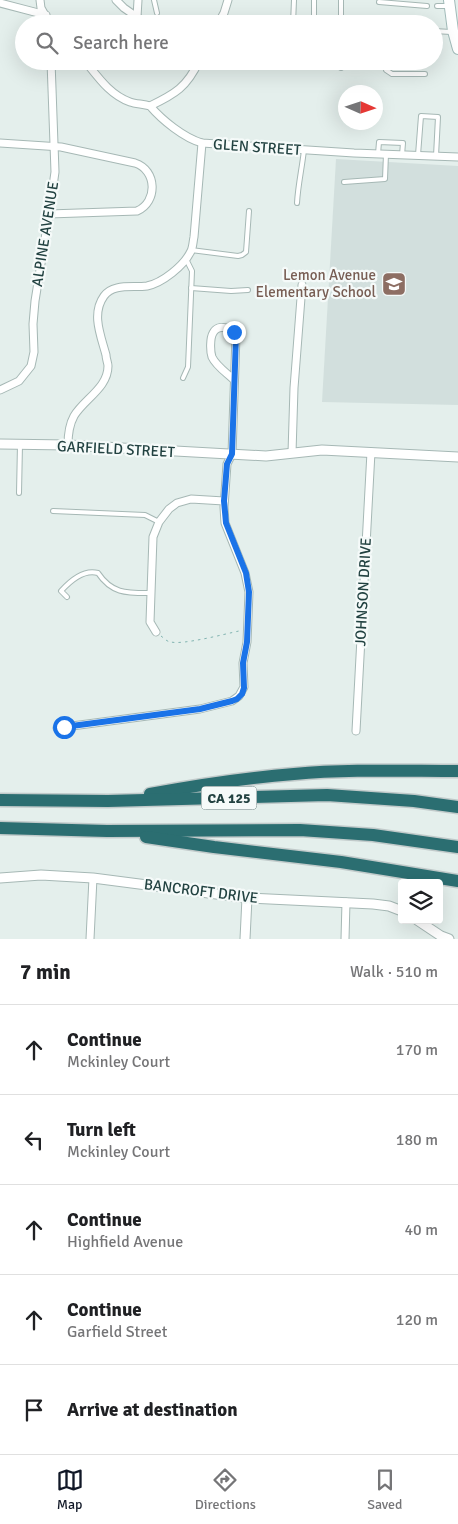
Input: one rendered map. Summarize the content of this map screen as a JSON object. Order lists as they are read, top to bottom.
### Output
{
  "streets": {
    "highway": ["CA 125"],
    "street": [
      "GLEN STREET",
      "ALPINE AVENUE",
      "GARFIELD STREET",
      "JOHNSON DRIVE",
      "BANCROFT DRIVE"
    ]
  },
  "crossings": [
    ["GARFIELD STREET", "JOHNSON DRIVE"]
  ],
  "places": {
    "school or university": ["Lemon Avenue Elementary School"]
  },
  "north": "right",
  "page": {
    "search": "Search here",
    "heading": ["7 min", "Walk · 510 m"],
    "list": [
      ["Continue", "Mckinley Court", "170 m"],
      ["Turn left", "Mckinley Court", "180 m"],
      ["Continue", "Highfield Avenue", "40 m"],
      ["Continue", "Garfield Street", "120 m"],
      "Arrive at destination"
    ],
    "nav": ["Map", "Directions", "Saved"]
  }
}
